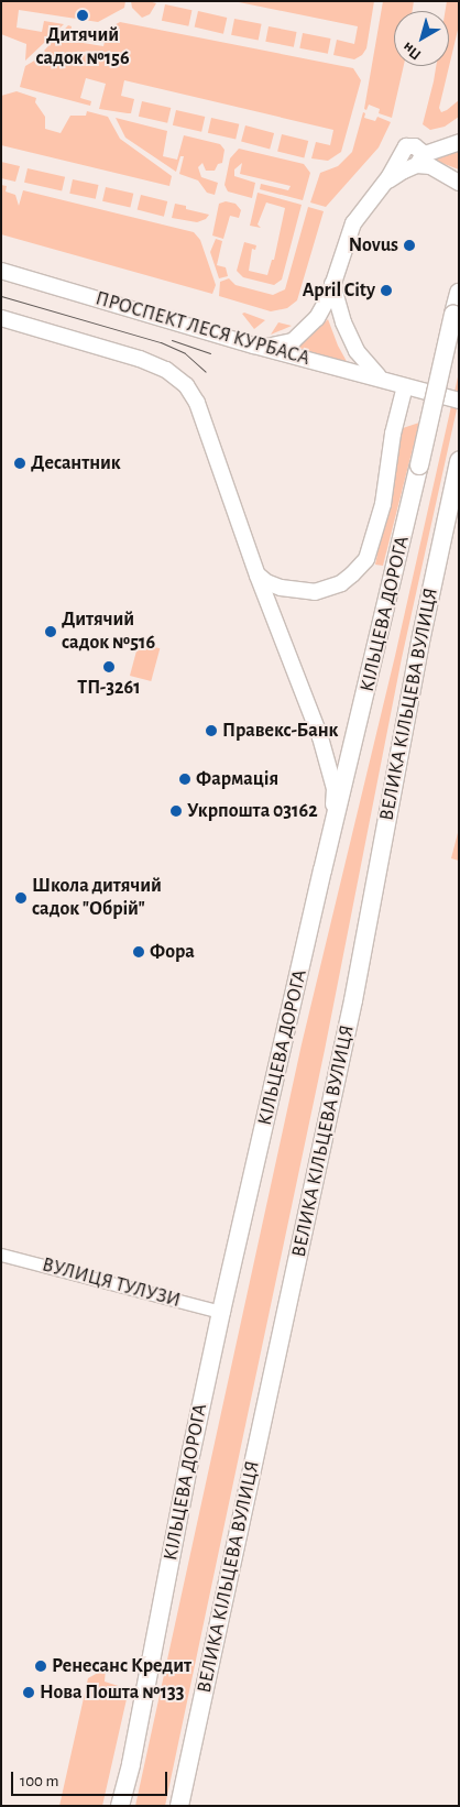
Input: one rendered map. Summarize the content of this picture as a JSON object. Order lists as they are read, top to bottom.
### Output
{
  "streets": {
    "highway": ["КІЛЬЦЕВА ДОРОГА", "ВЕЛИКА КІЛЬЦЕВА ВУЛИЦЯ"],
    "main road": ["ПРОСПЕКТ ЛЕСЯ КУРБАСА"],
    "street": ["ВУЛИЦЯ ТУЛУЗИ"]
  },
  "crossings": [
    ["КІЛЬЦЕВА ДОРОГА", "ВУЛИЦЯ ТУЛУЗИ"]
  ],
  "places": [
    "Дитячий садок №156",
    "Novus",
    "April City",
    "Десантник",
    "Дитячий садок №516",
    "ТП-3261",
    "Правекс-Банк",
    "Фармація",
    "Укрпошта 03162",
    "Школа дитячий садок \"Обрій\"",
    "Фора",
    "Ренесанс Кредит",
    "Нова Пошта №133"
  ],
  "scale_bar": "100 m",
  "north": "bottom left"
}
